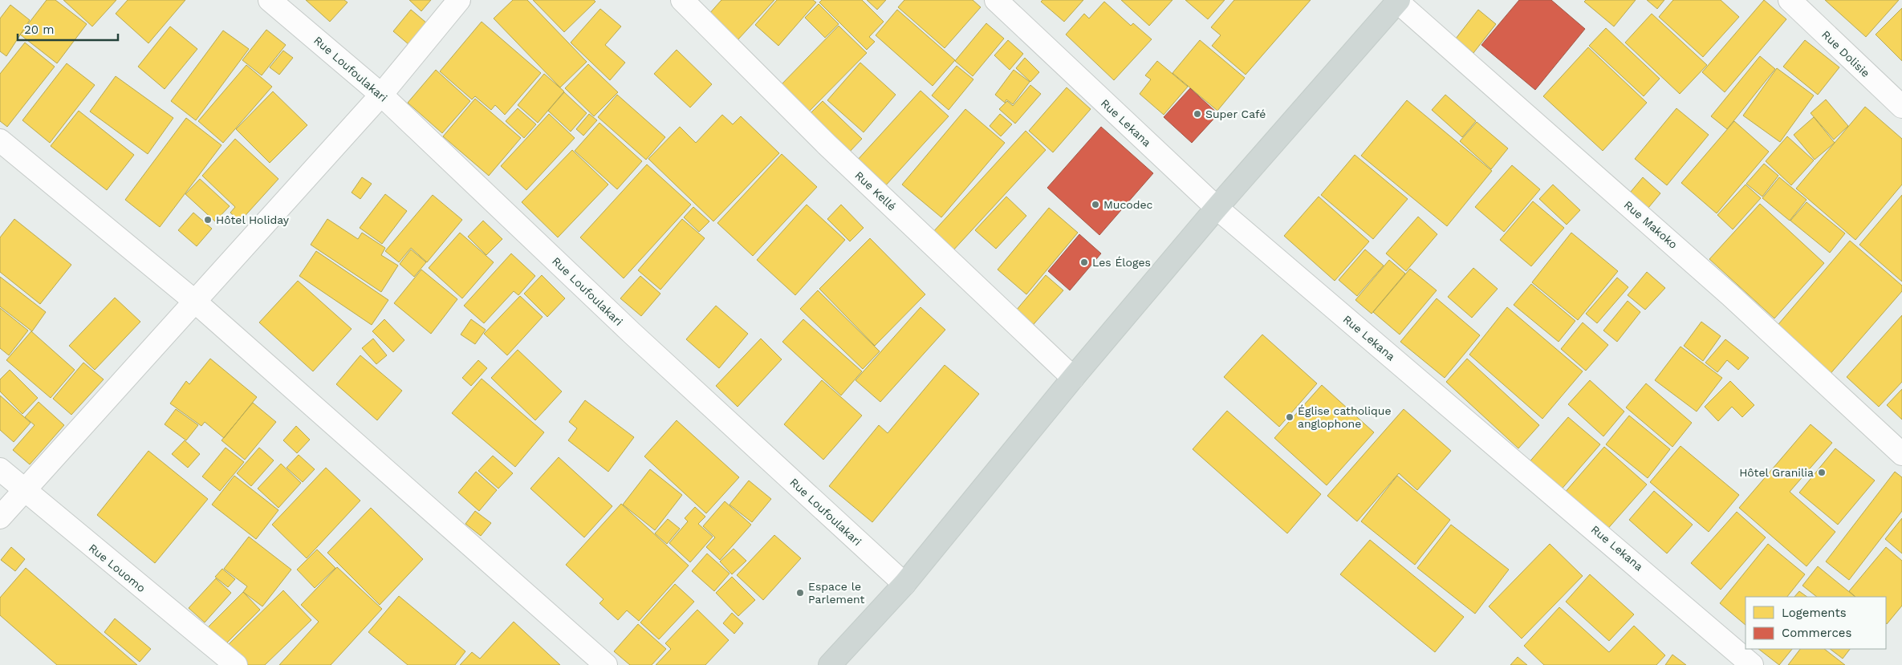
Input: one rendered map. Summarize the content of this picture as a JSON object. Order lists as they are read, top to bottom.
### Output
{
  "streets": {
    "street": [
      "Rue Dolisie",
      "Rue Loufoulakari",
      "Rue Lekana",
      "Rue Kellé",
      "Rue Makoko",
      "Rue Louomo"
    ]
  },
  "places": [
    "Super Café",
    "Mucodec",
    "Hôtel Holiday",
    "Les Éloges",
    "Église catholique anglophone",
    "Hôtel Granilia",
    "Espace le Parlement"
  ],
  "legend": ["Logements", "Commerces"],
  "scale_bar": "20 m"
}
